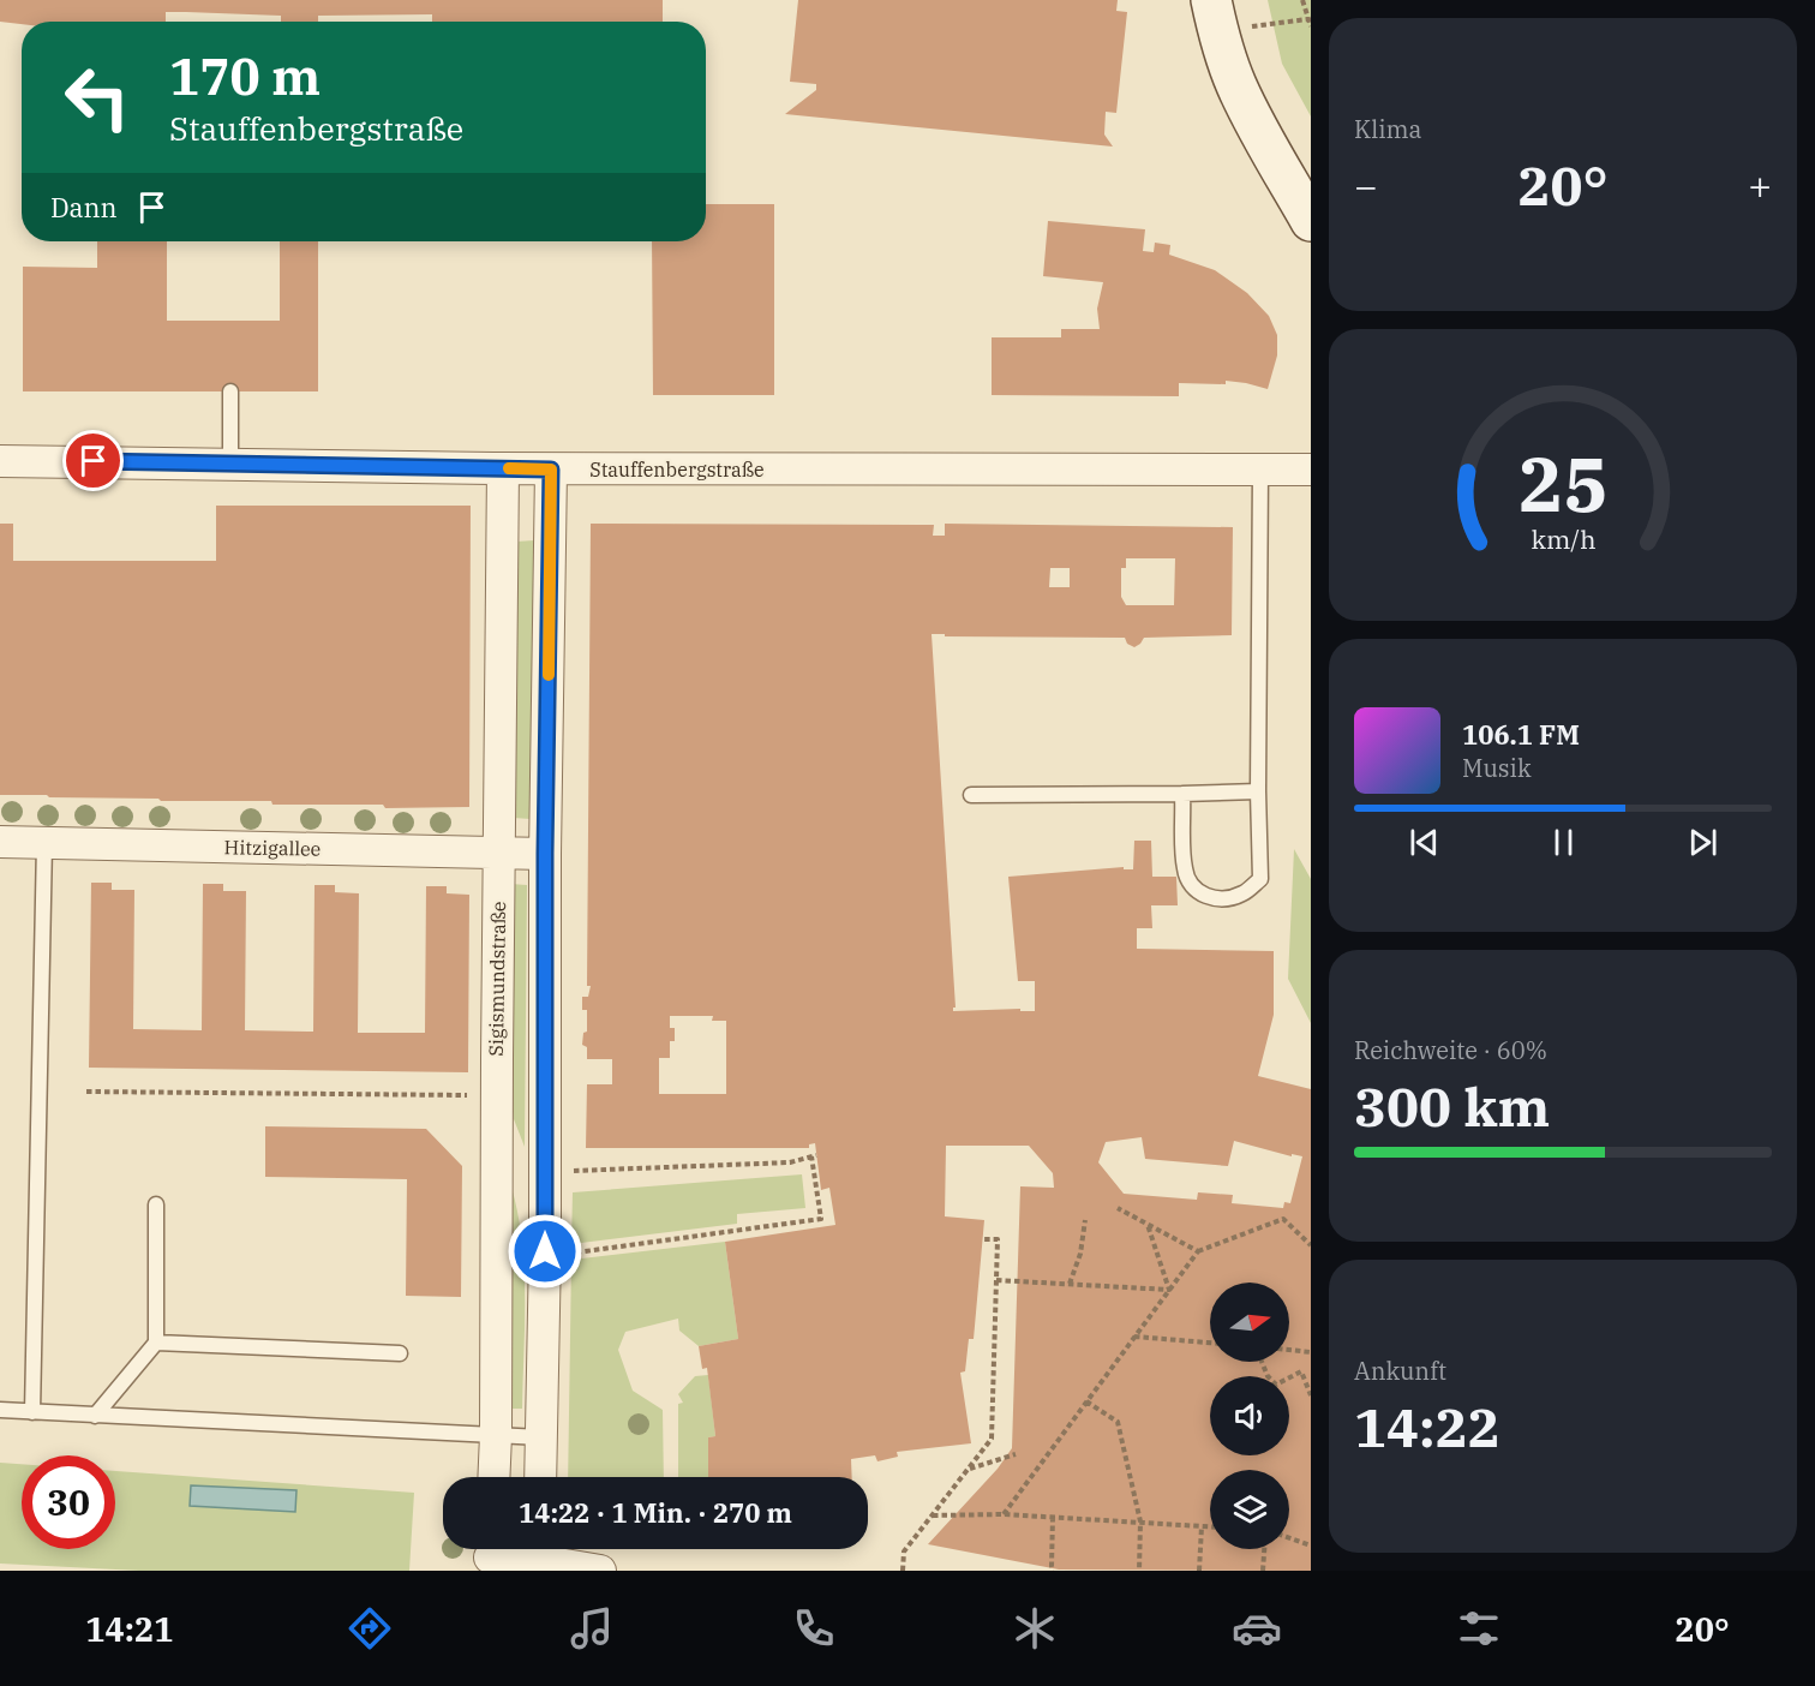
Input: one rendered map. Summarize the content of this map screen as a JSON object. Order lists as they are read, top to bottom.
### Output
{
  "streets": {
    "street": ["Stauffenbergstraße", "Hitzigallee", "Sigismundstraße"]
  },
  "crossings": [
    ["Stauffenbergstraße", "Sigismundstraße"],
    ["Hitzigallee", "Sigismundstraße"]
  ],
  "north": "right",
  "page": {
    "tile": [
      "Klima",
      ["Reichweite · 60%", "300 km"],
      ["Ankunft", "14:22"]
    ],
    "turn": ["170 m", "Stauffenbergstraße"],
    "heat": ["−", "20°", "+"],
    "then": "Dann",
    "song": ["106.1 FM", "Musik"],
    "limit": "30",
    "trip": "14:22 · 1 Min. · 270 m",
    "tabs": ["14:21", "20°"],
    "gauge": ["25", "km/h"]
  }
}
